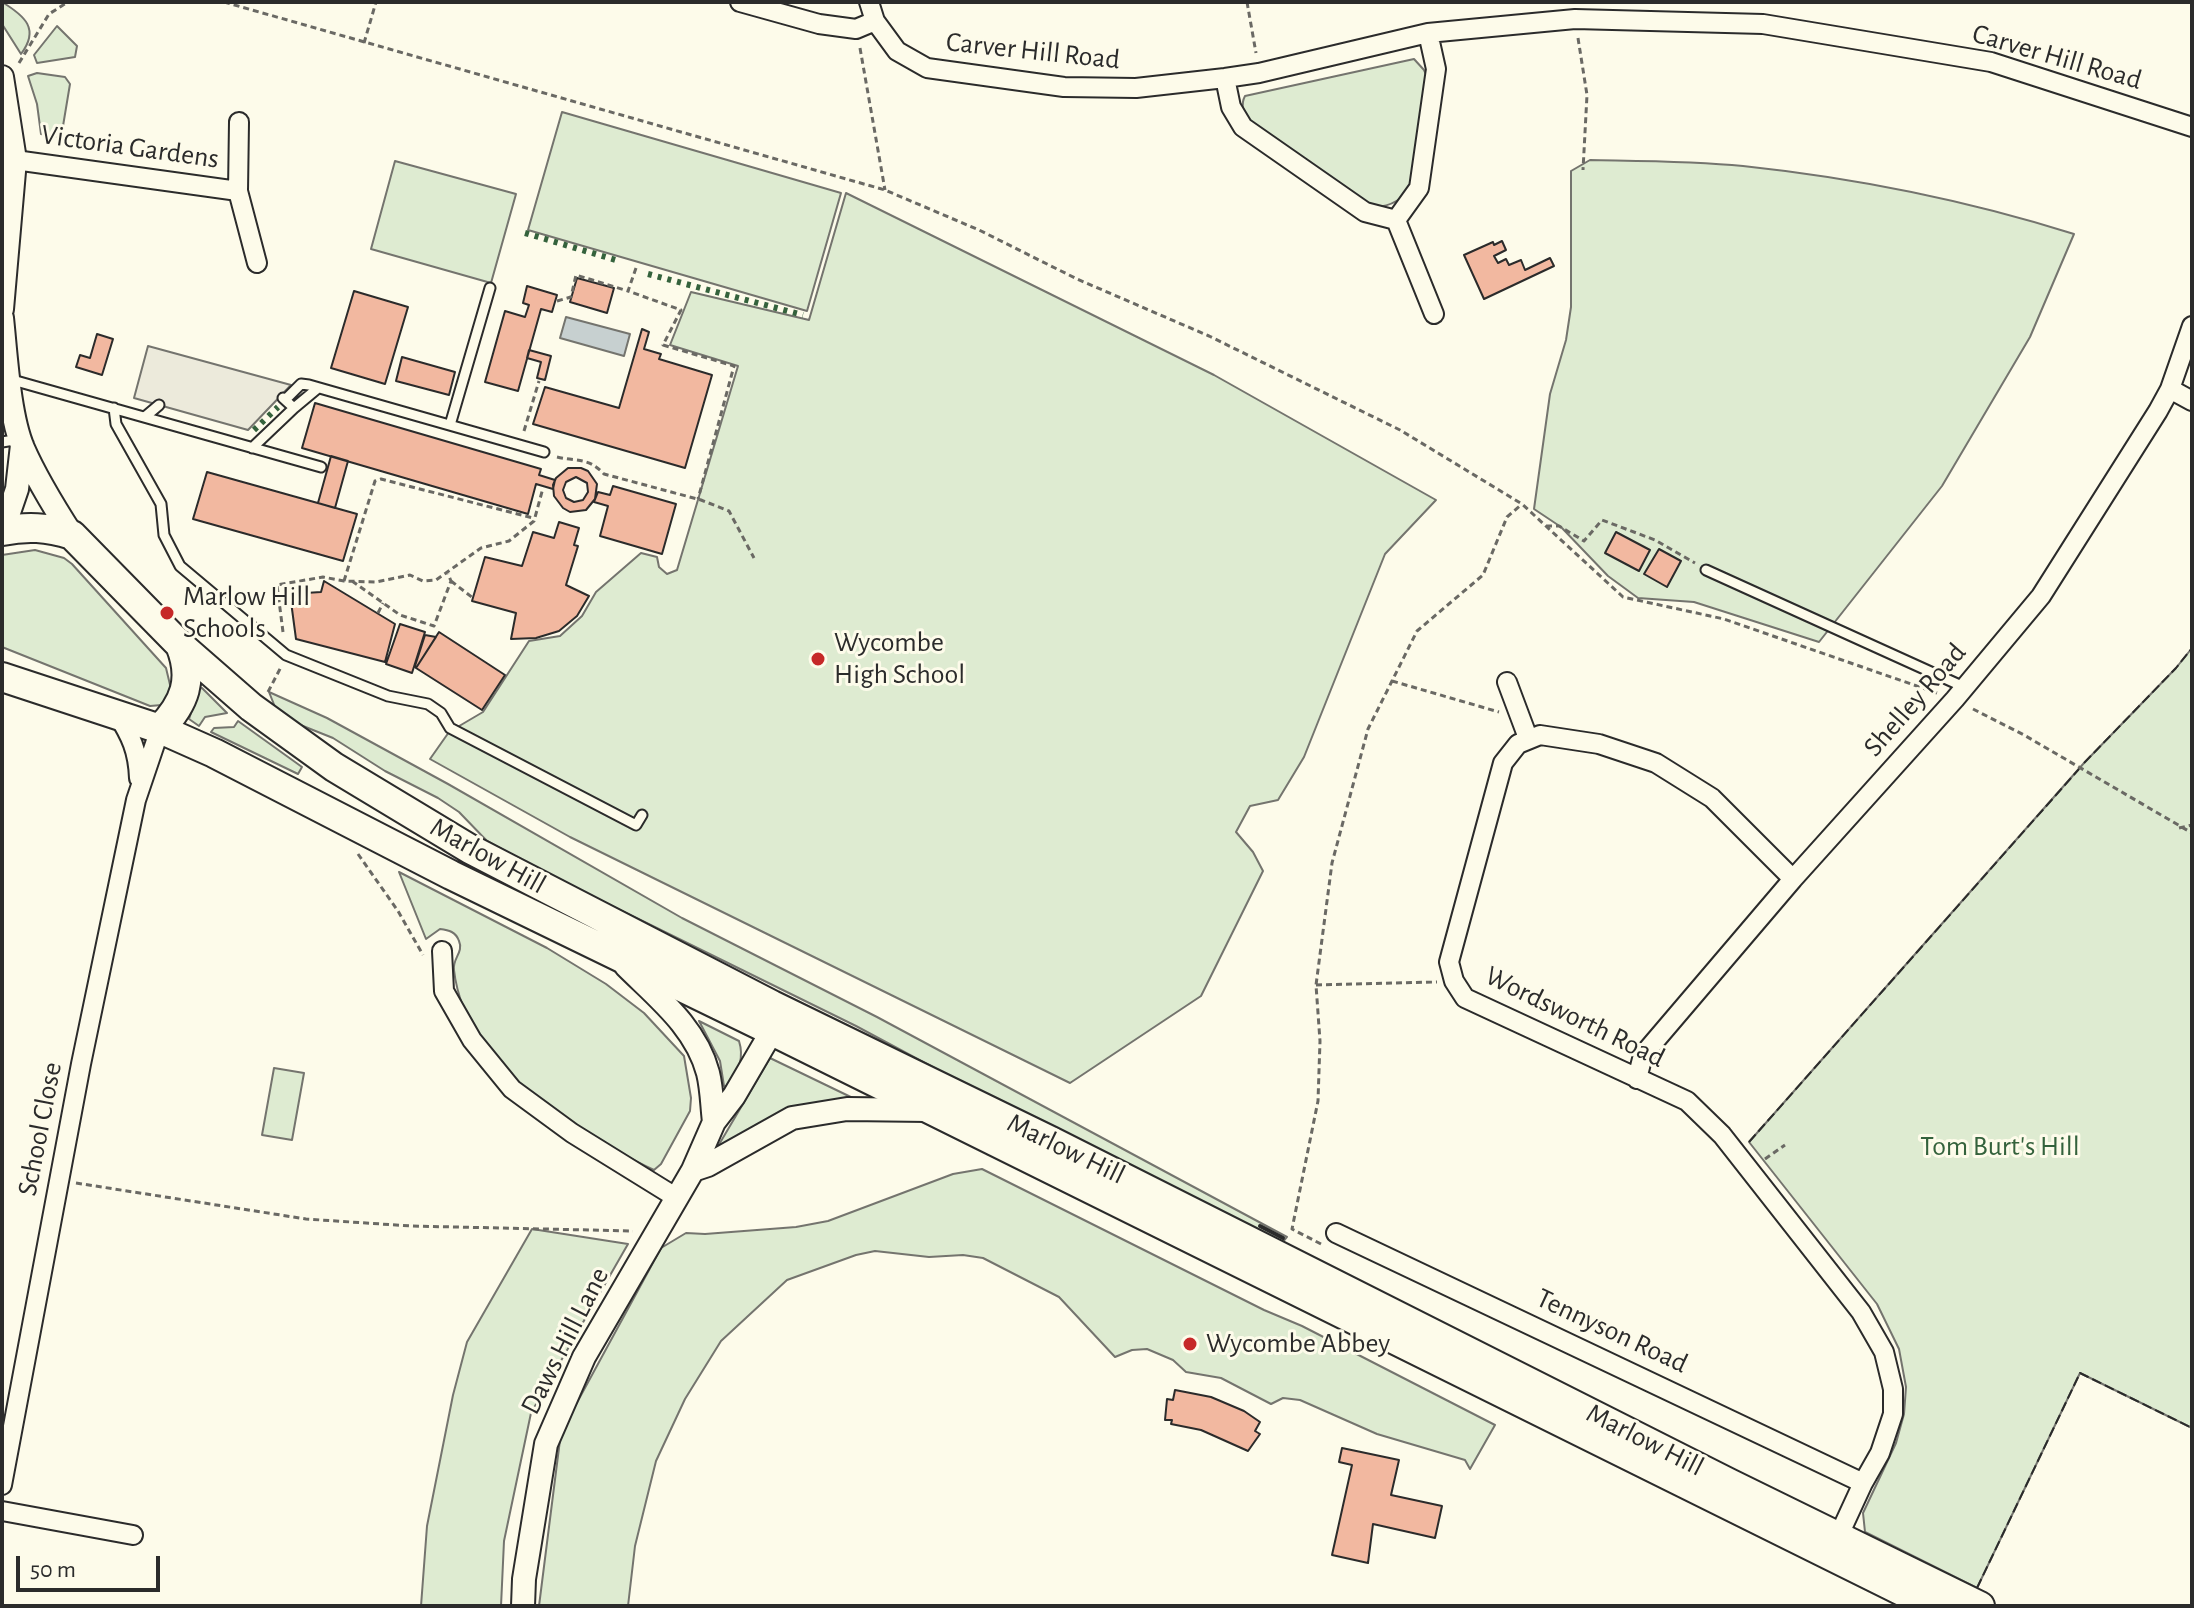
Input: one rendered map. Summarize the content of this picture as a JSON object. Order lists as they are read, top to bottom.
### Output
{
  "streets": {
    "main road": ["Marlow Hill"],
    "street": [
      "Carver Hill Road",
      "Victoria Gardens",
      "Shelley Road",
      "Wordsworth Road",
      "School Close",
      "Tennyson Road",
      "Daws Hill Lane"
    ]
  },
  "crossings": [
    ["Shelley Road", "Wordsworth Road"],
    ["Marlow Hill", "Wordsworth Road"],
    ["Marlow Hill", "School Close"],
    ["Marlow Hill", "Daws Hill Lane"],
    ["Wordsworth Road", "Tennyson Road"]
  ],
  "parks": ["Tom Burt's Hill"],
  "places": ["Marlow Hill Schools", "Wycombe High School", "Wycombe Abbey"],
  "scale_bar": "50 m"
}
